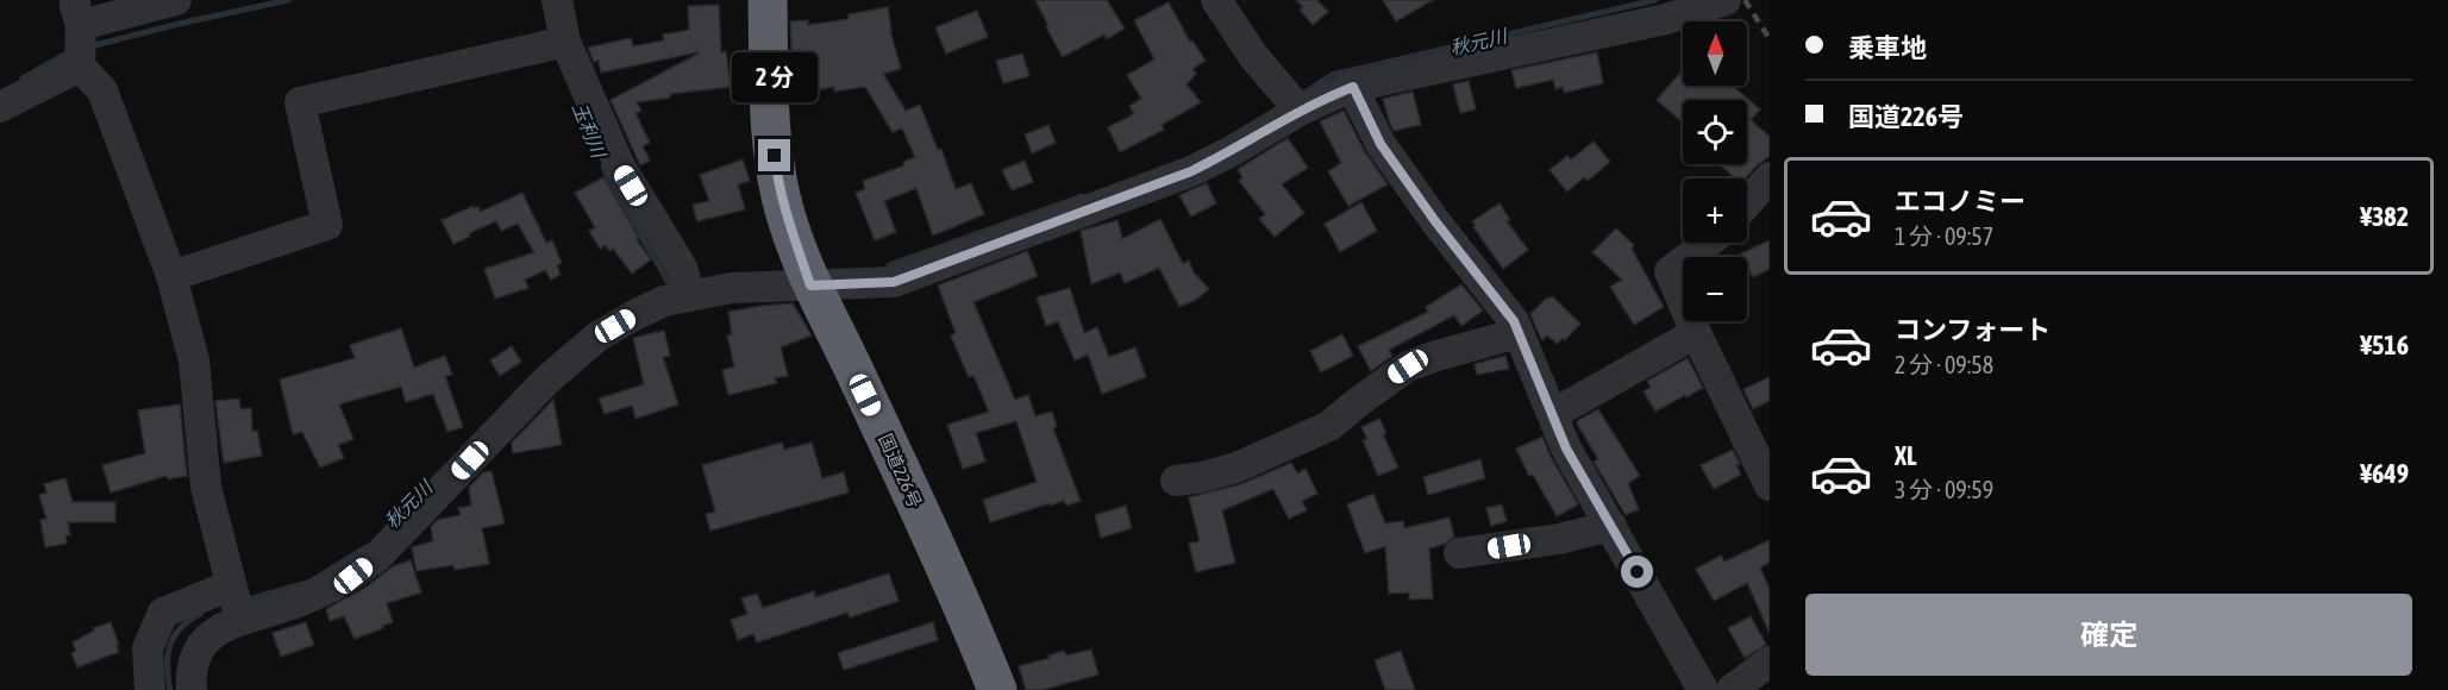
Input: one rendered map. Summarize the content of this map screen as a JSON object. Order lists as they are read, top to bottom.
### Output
{
  "streets": {
    "highway": ["国道226号"]
  },
  "water": ["秋元川", "玉利川"],
  "north": "top",
  "page": {
    "banner": ["乗車地", "国道226号"],
    "map_buttons": ["+", "−"],
    "bubble": "2 分",
    "list": [
      {
        "name": "エコノミー",
        "note": "1 分 · 09:57",
        "value": "¥382"
      },
      {
        "name": "コンフォート",
        "note": "2 分 · 09:58",
        "value": "¥516"
      },
      {
        "name": "XL",
        "note": "3 分 · 09:59",
        "value": "¥649"
      }
    ],
    "buttons": "確定"
  }
}
